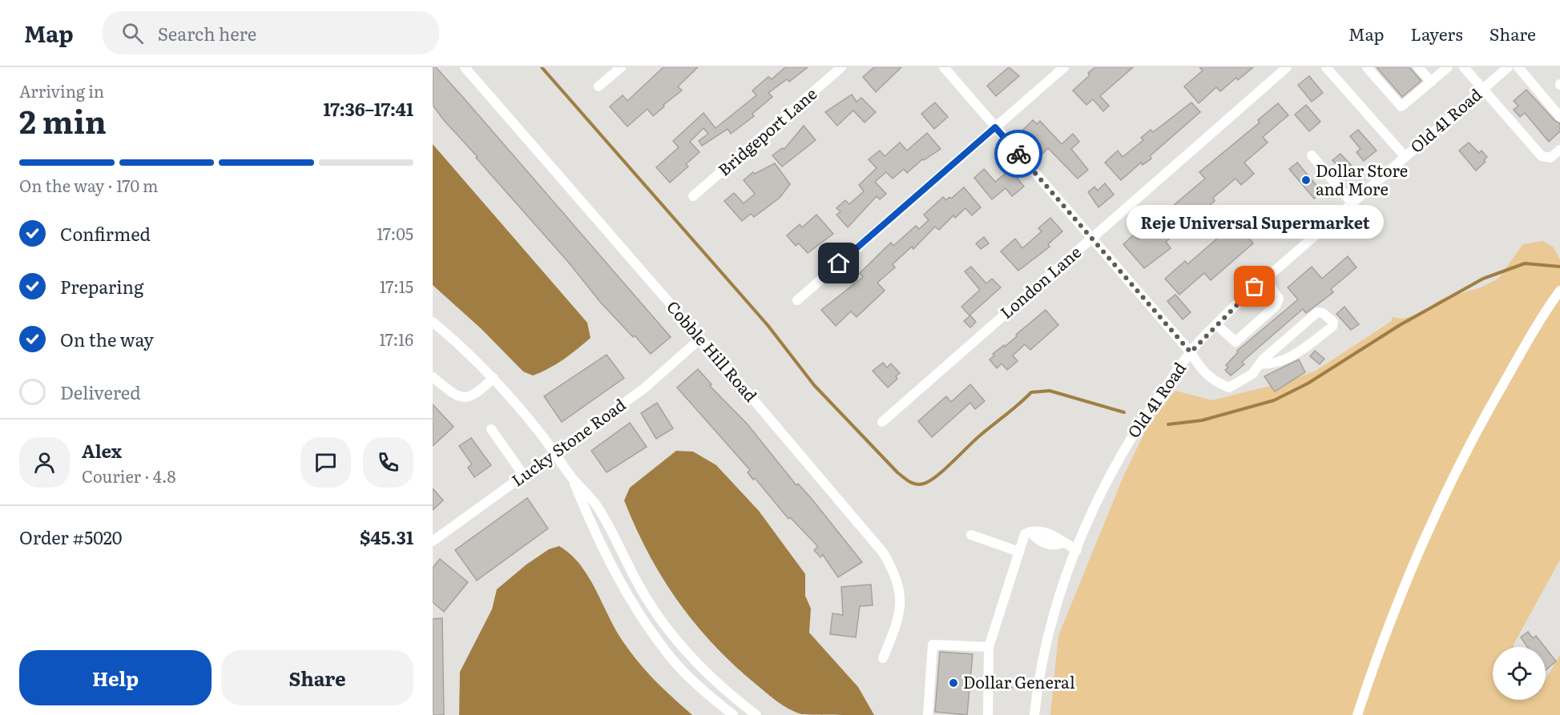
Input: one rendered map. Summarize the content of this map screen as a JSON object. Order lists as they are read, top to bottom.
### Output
{
  "streets": {
    "street": [
      "Old 41 Road",
      "Bridgeport Lane",
      "London Lane",
      "Cobble Hill Road",
      "Lucky Stone Road"
    ]
  },
  "crossings": [
    ["Cobble Hill Road", "Lucky Stone Road"]
  ],
  "places": ["Dollar Store and More", "Reje Universal Supermarket", "Dollar General"],
  "page": {
    "header": "Map",
    "search": "Search here",
    "nav": ["Map", "Layers", "Share"],
    "heading": ["2 min", "Arriving in", "17:36–17:41"],
    "panel": [
      "Alex",
      "Courier · 4.8",
      "Order #5020",
      "$45.31"
    ],
    "bar": "On the way · 170 m",
    "bubble": "Reje Universal Supermarket",
    "list": [
      ["Confirmed", "17:05"],
      ["Preparing", "17:15"],
      ["On the way", "17:16"],
      "Delivered"
    ],
    "buttons": ["Help", "Share"]
  }
}
